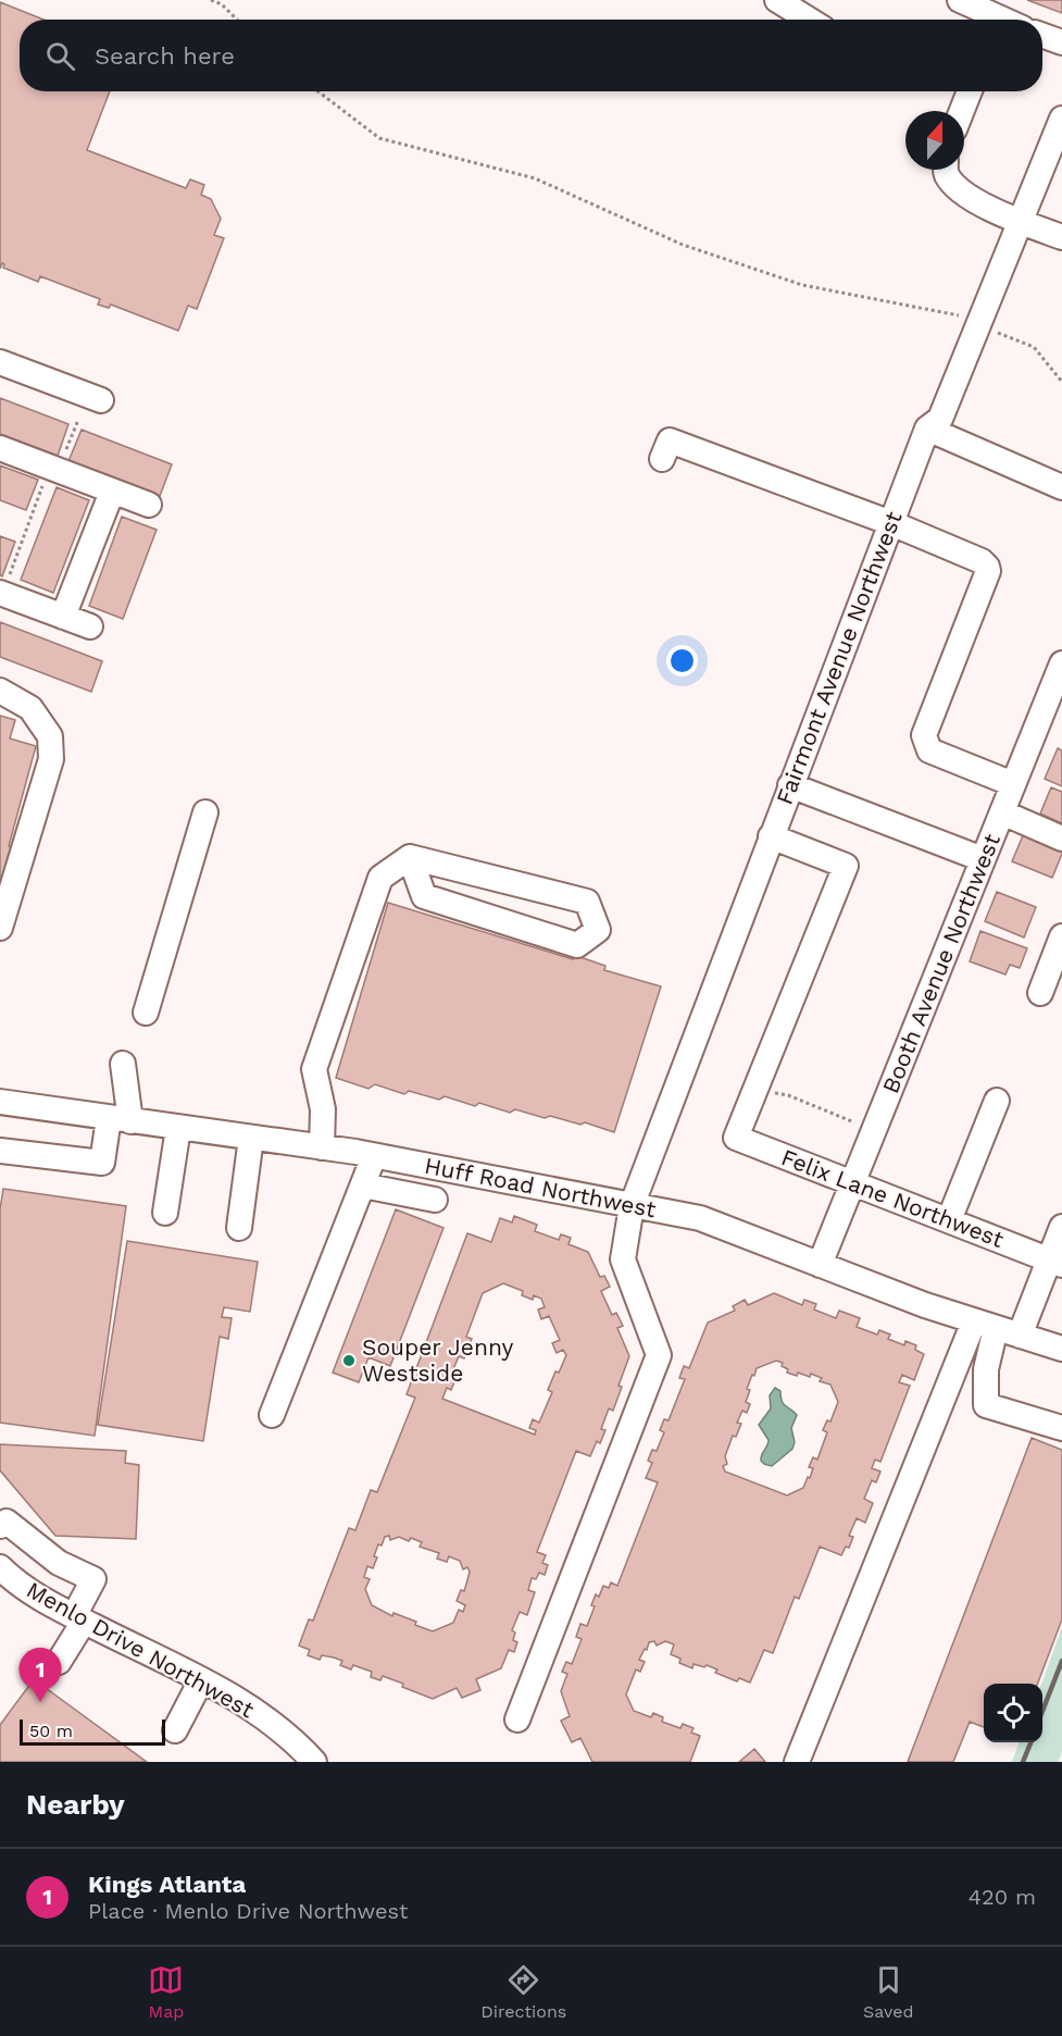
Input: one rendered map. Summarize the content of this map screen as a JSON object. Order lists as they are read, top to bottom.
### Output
{
  "streets": {
    "street": [
      "Fairmont Avenue Northwest",
      "Booth Avenue Northwest",
      "Huff Road Northwest",
      "Felix Lane Northwest",
      "Menlo Drive Northwest"
    ]
  },
  "crossings": [
    ["Fairmont Avenue Northwest", "Huff Road Northwest"],
    ["Fairmont Avenue Northwest", "Felix Lane Northwest"],
    ["Booth Avenue Northwest", "Huff Road Northwest"],
    ["Booth Avenue Northwest", "Felix Lane Northwest"]
  ],
  "places": ["Souper Jenny Westside"],
  "scale_bar": "50 m",
  "north": "top",
  "page": {
    "search": "Search here",
    "pins": "1",
    "scale": "50 m",
    "heading": "Nearby",
    "list": [
      {
        "mark": "1",
        "name": "Kings Atlanta",
        "note": "Place · Menlo Drive Northwest",
        "value": "420 m"
      }
    ],
    "nav": ["Map", "Directions", "Saved"]
  }
}
